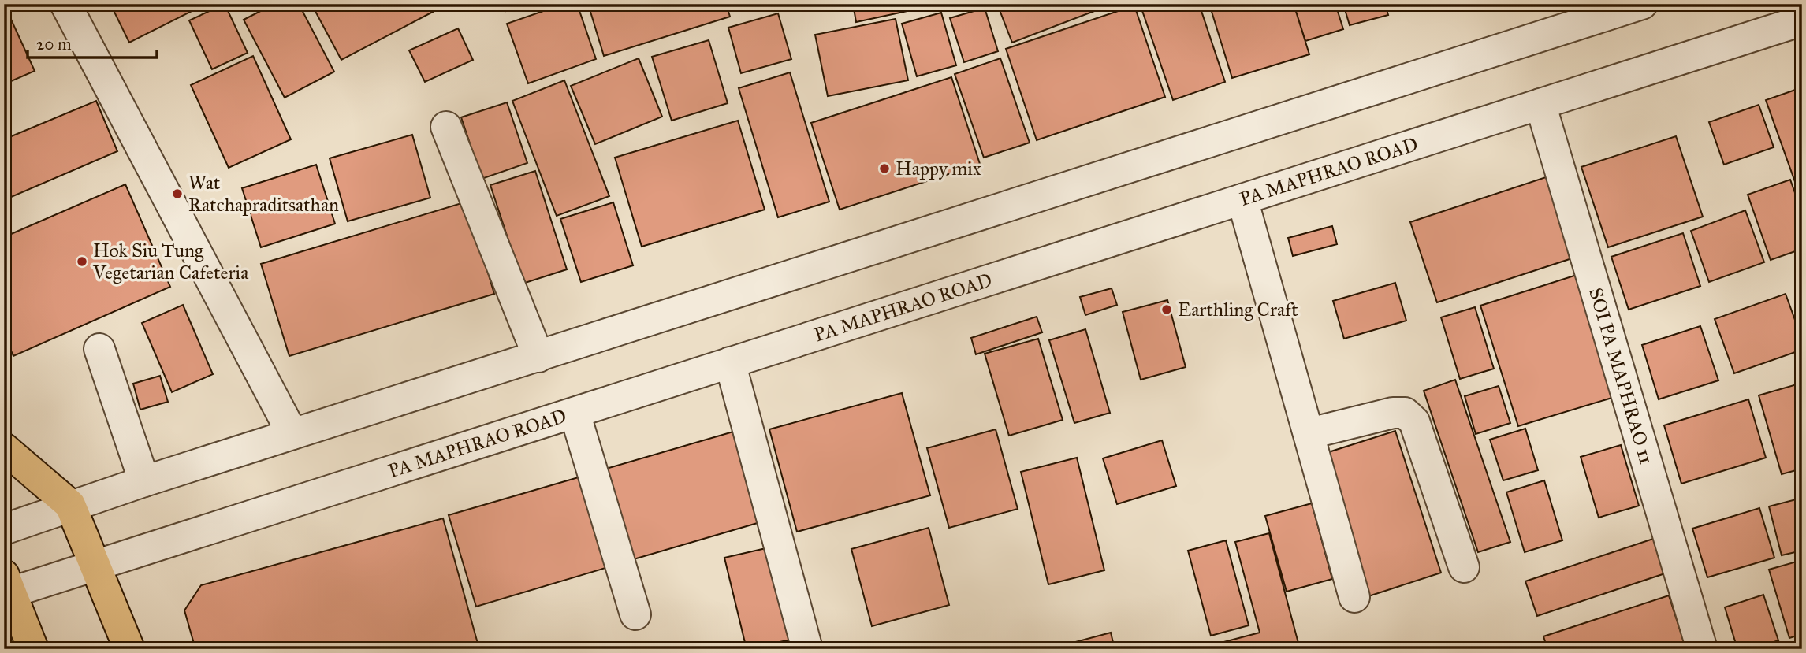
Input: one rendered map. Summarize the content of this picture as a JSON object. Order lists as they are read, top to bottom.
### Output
{
  "streets": {
    "street": ["PA MAPHRAO ROAD", "SOI PA MAPHRAO 11"]
  },
  "crossings": [
    ["PA MAPHRAO ROAD", "SOI PA MAPHRAO 11"]
  ],
  "places": [
    "Happy mix",
    "Wat Ratchapraditsathan",
    "Hok Siu Tung Vegetarian Cafeteria",
    "Earthling Craft"
  ],
  "scale_bar": "20 m"
}
